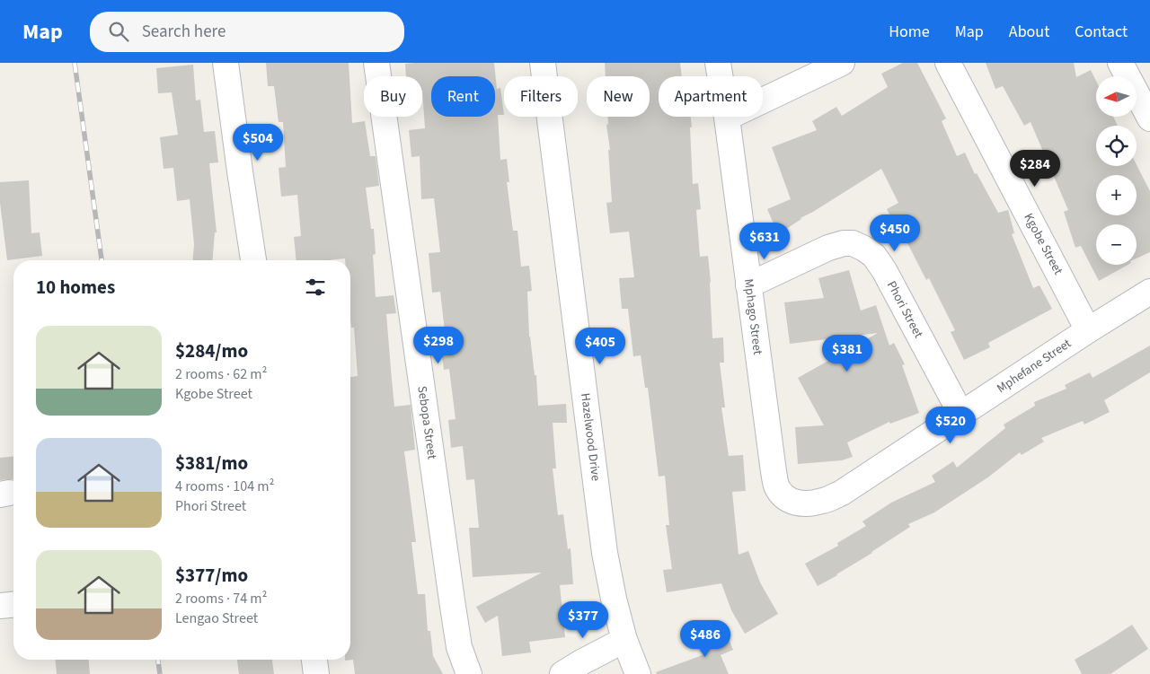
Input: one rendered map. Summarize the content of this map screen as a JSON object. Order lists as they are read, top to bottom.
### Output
{
  "streets": {
    "street": [
      "Kgobe Street",
      "Phori Street",
      "Mphago Street",
      "Mphefane Street",
      "Sebopa Street",
      "Hazelwood Drive"
    ]
  },
  "crossings": [
    ["Kgobe Street", "Mphefane Street"],
    ["Phori Street", "Mphago Street"],
    ["Phori Street", "Mphefane Street"],
    ["Mphago Street", "Mphefane Street"]
  ],
  "north": "left",
  "page": {
    "header": "Map",
    "search": "Search here",
    "nav": [
      "Home",
      "Map",
      "About",
      "Contact"
    ],
    "map_buttons": ["+", "−"],
    "chip": [
      "Buy",
      "Rent",
      "Filters",
      "New",
      "Apartment"
    ],
    "price": [
      "$504",
      "$284",
      "$450",
      "$631",
      "$298",
      "$405",
      "$381",
      "$520",
      "$377",
      "$486"
    ],
    "heading": "10 homes",
    "list": [
      {
        "name": "$284/mo",
        "note": "2 rooms · 62 m² · Kgobe Street"
      },
      {
        "name": "$381/mo",
        "note": "4 rooms · 104 m² · Phori Street"
      },
      {
        "name": "$377/mo",
        "note": "2 rooms · 74 m² · Lengao Street"
      }
    ]
  }
}
